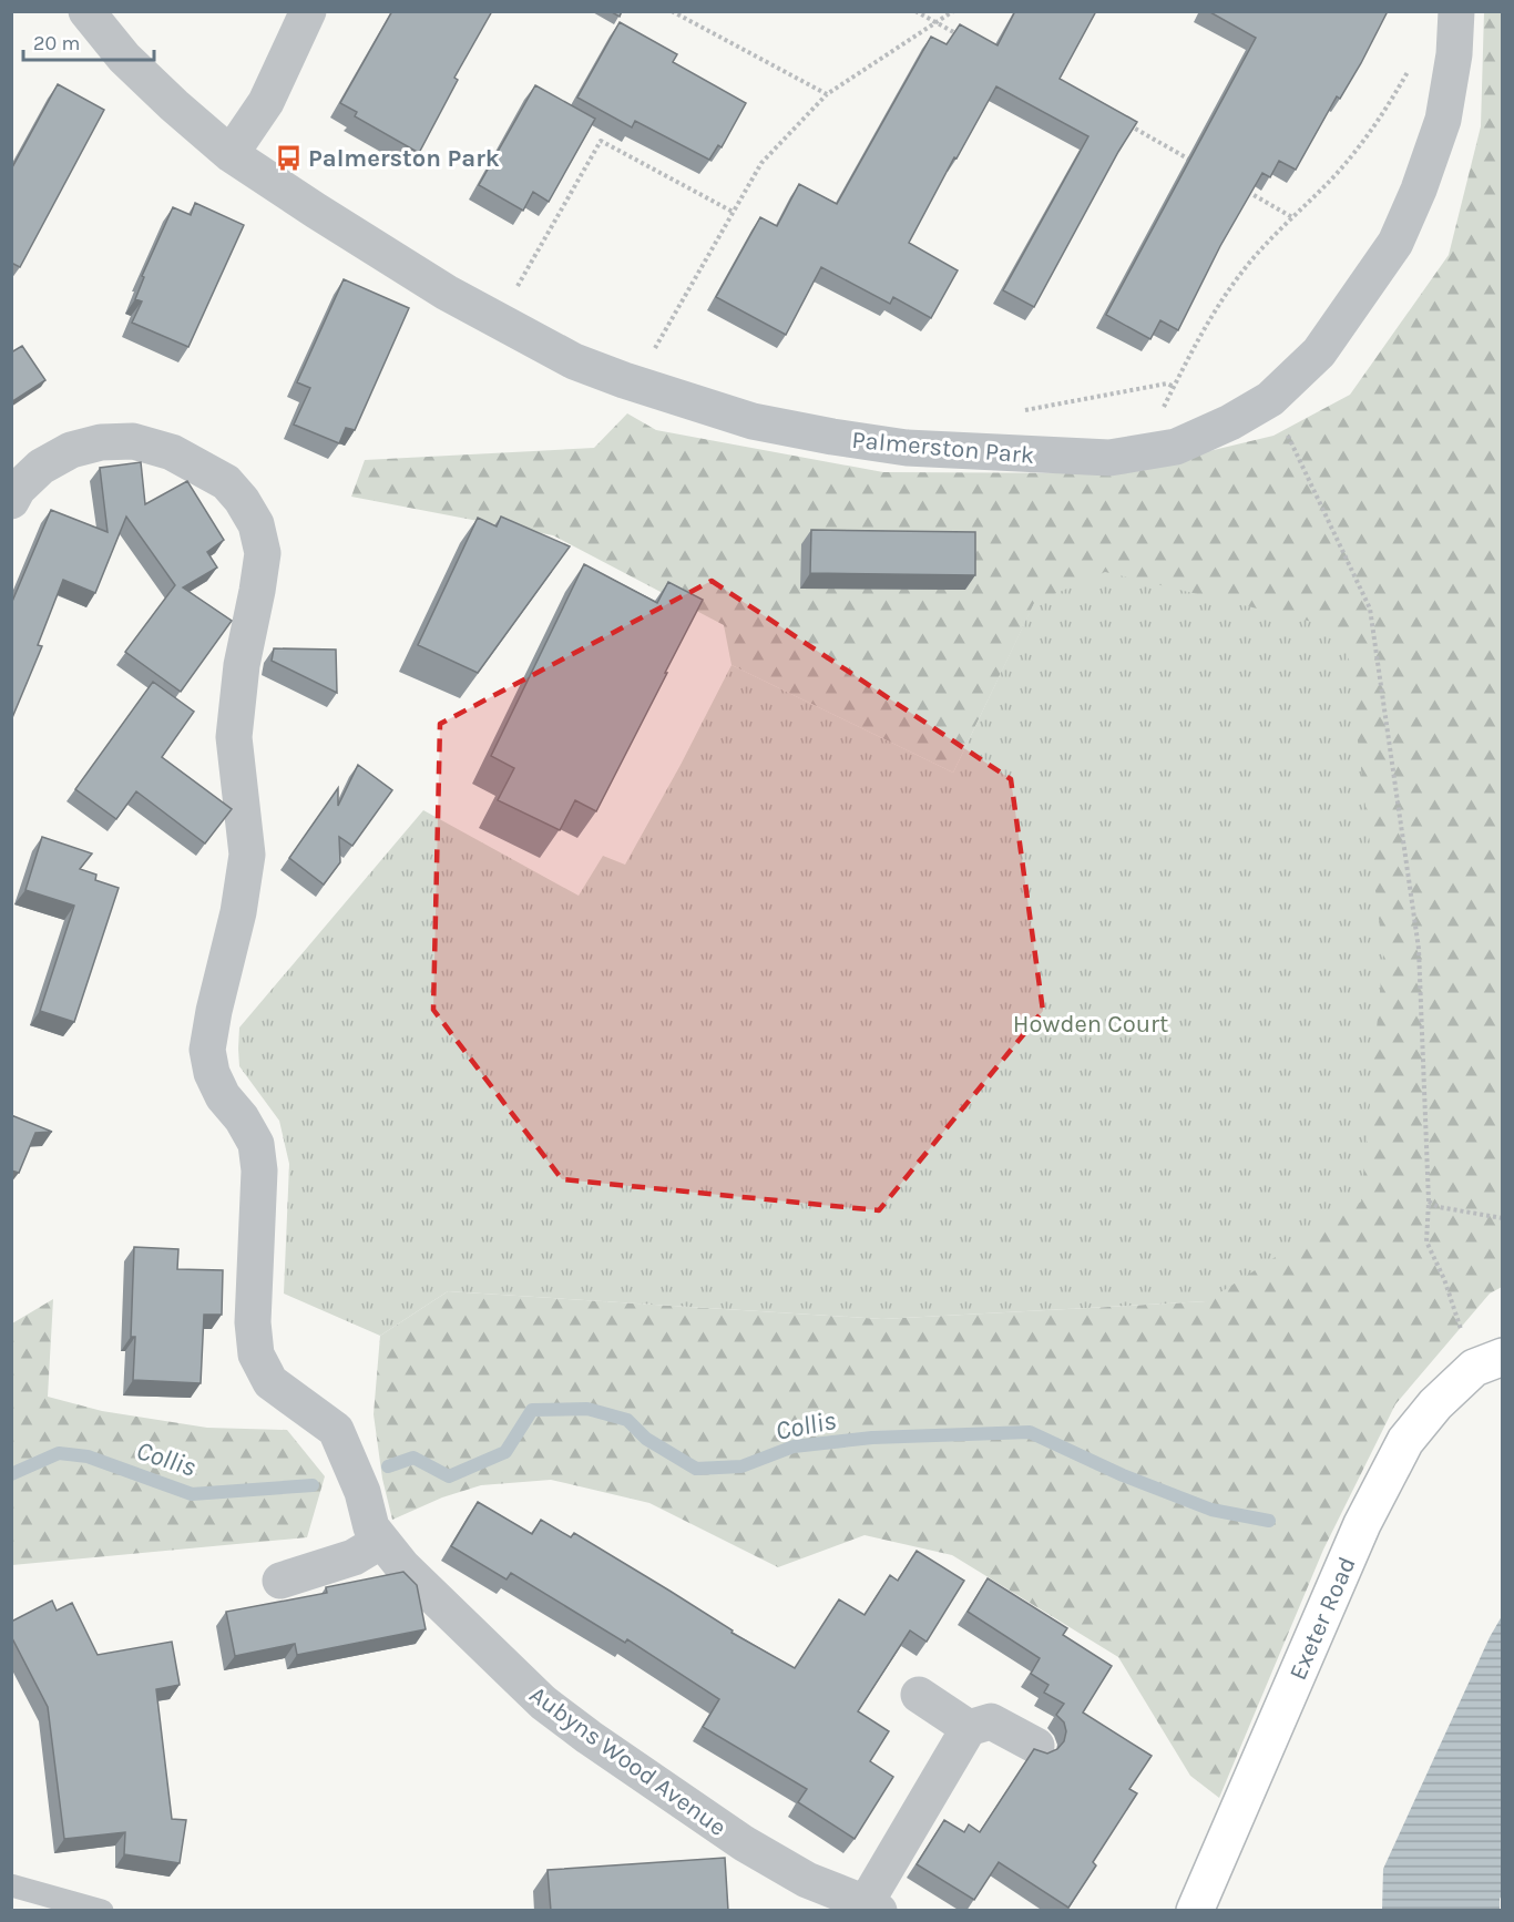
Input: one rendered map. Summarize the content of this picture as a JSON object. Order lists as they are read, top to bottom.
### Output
{
  "streets": {
    "main road": ["Exeter Road"],
    "street": ["Palmerston Park", "Aubyns Wood Avenue"]
  },
  "water": ["Collis"],
  "parks": ["Howden Court"],
  "places": {
    "bus stop": ["Palmerston Park"]
  },
  "scale_bar": "20 m"
}
